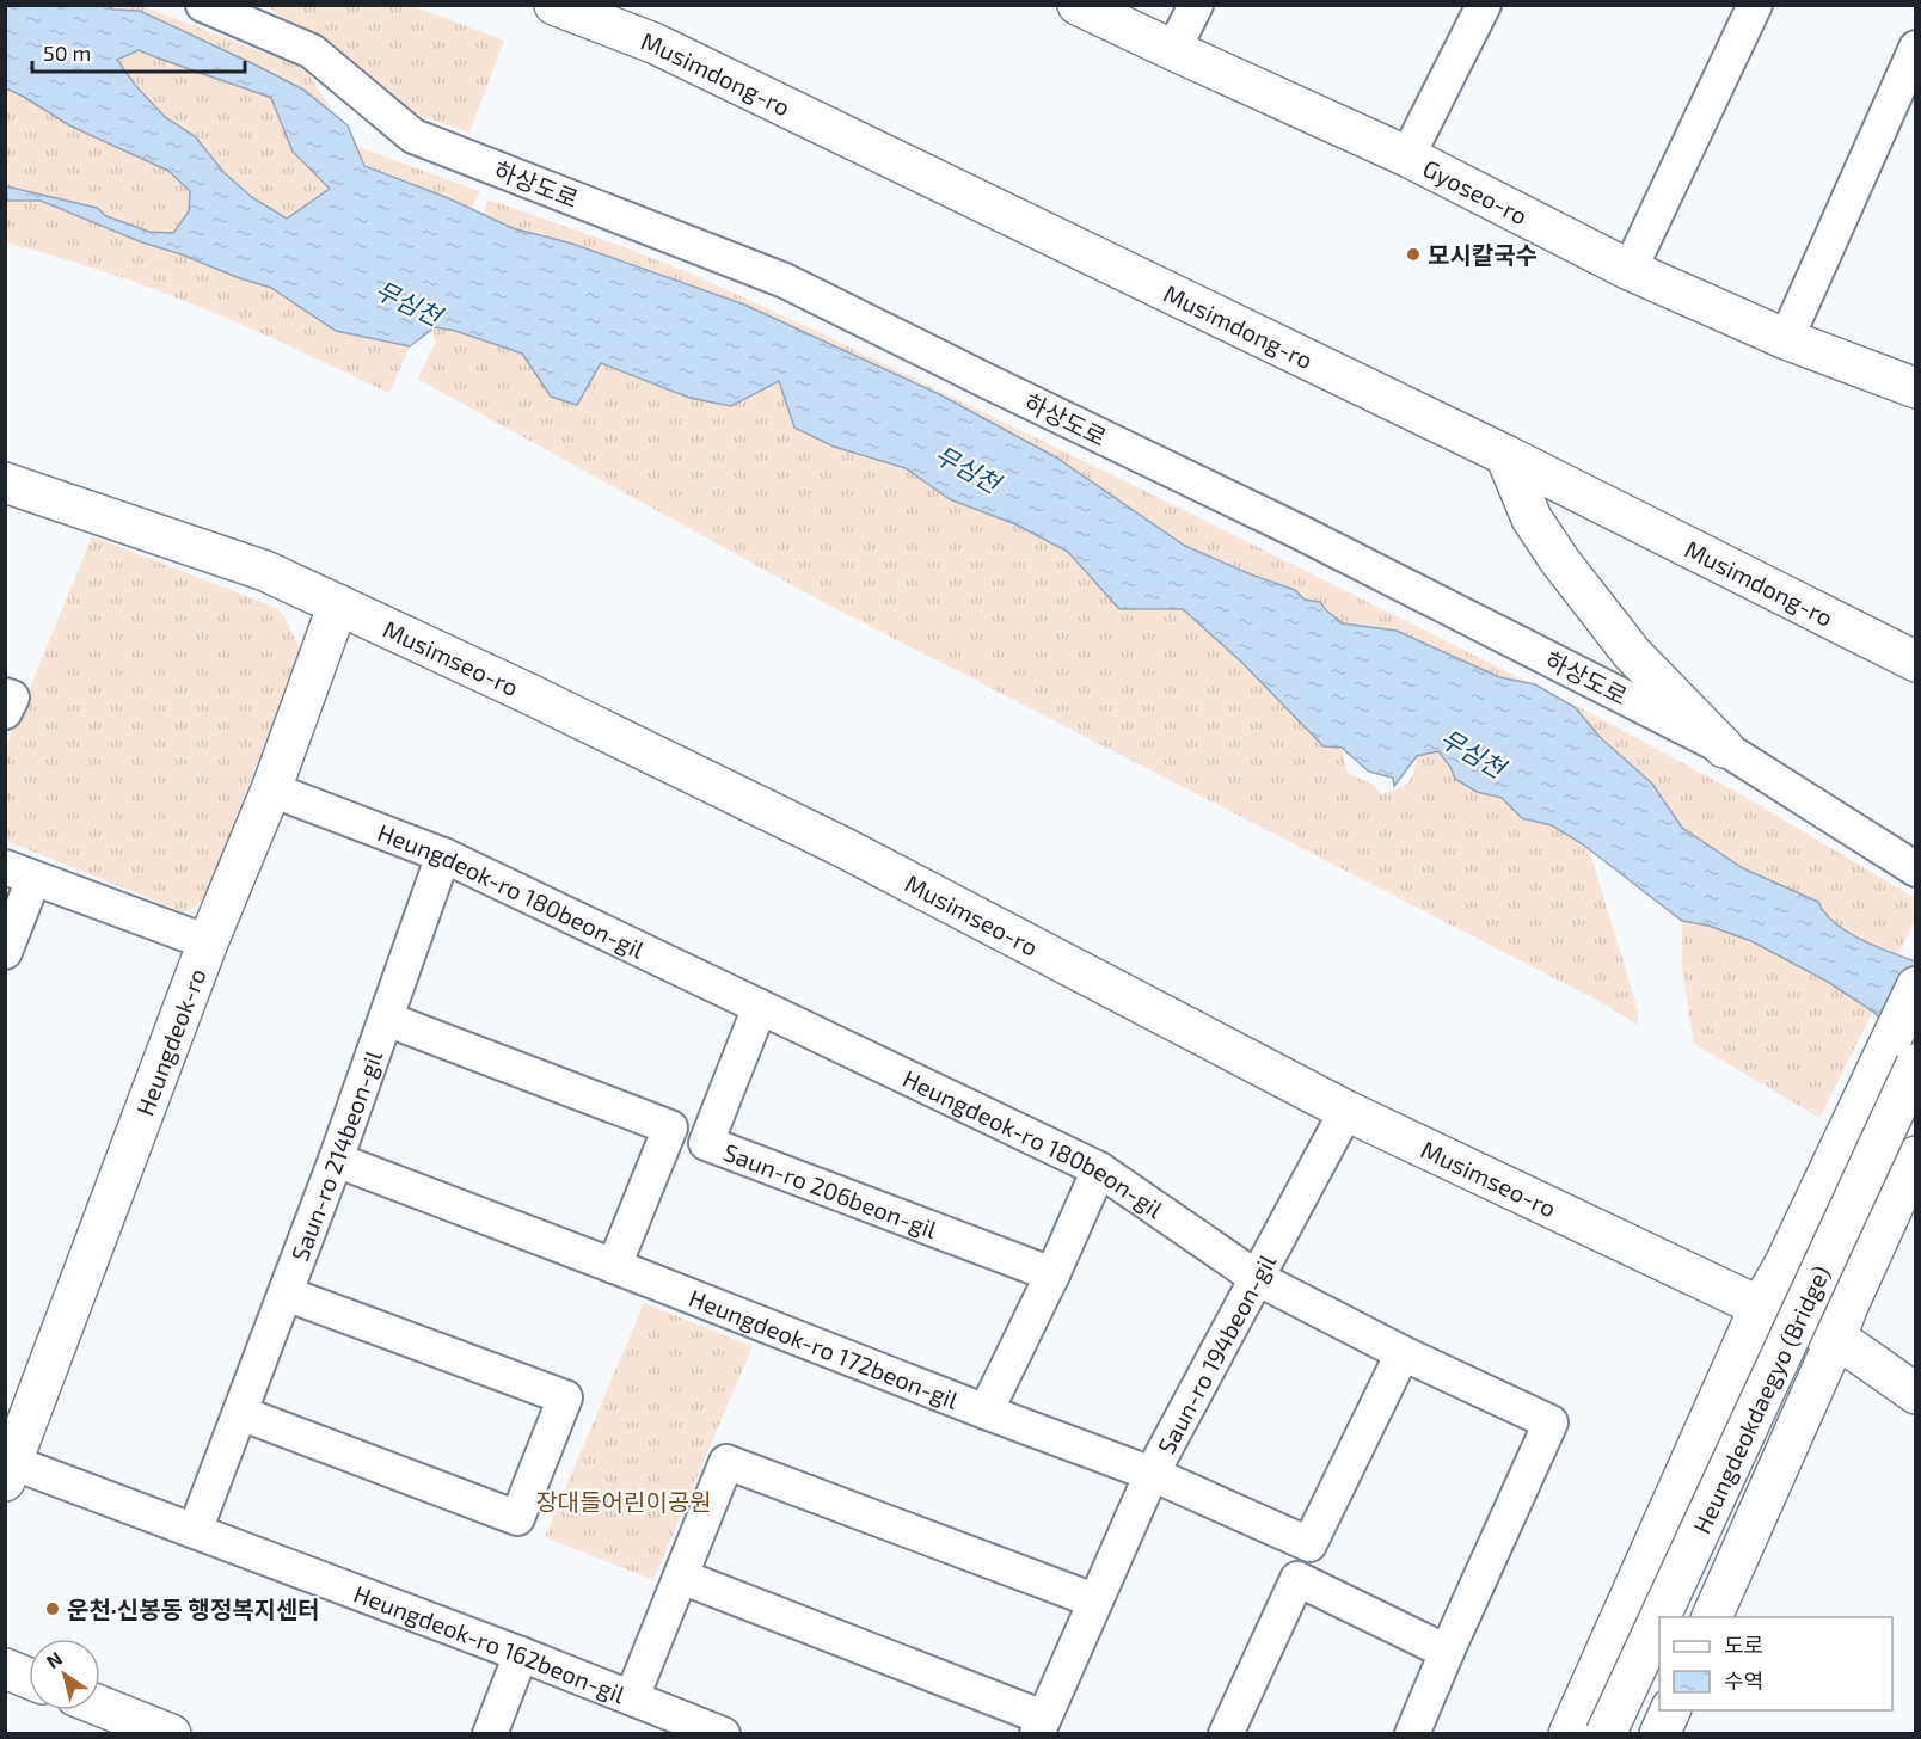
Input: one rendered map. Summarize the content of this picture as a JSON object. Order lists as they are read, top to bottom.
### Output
{
  "streets": {
    "street": [
      "Musimdong-ro",
      "하상도로",
      "Gyoseo-ro",
      "Musimseo-ro",
      "Heungdeok-ro 180beon-gil",
      "Heungdeok-ro",
      "Saun-ro 214beon-gil",
      "Saun-ro 206beon-gil",
      "Heungdeok-ro 172beon-gil",
      "Saun-ro 194beon-gil",
      "Heungdeokdaegyo (Bridge)",
      "Heungdeok-ro 162beon-gil"
    ]
  },
  "crossings": [
    ["Musimseo-ro", "Heungdeok-ro"],
    ["Musimseo-ro", "Saun-ro 194beon-gil"],
    ["Heungdeok-ro 180beon-gil", "Heungdeok-ro"],
    ["Heungdeok-ro 180beon-gil", "Saun-ro 214beon-gil"],
    ["Heungdeok-ro 180beon-gil", "Saun-ro 206beon-gil"],
    ["Heungdeok-ro 180beon-gil", "Heungdeok-ro 172beon-gil"],
    ["Heungdeok-ro 180beon-gil", "Saun-ro 194beon-gil"],
    ["Heungdeok-ro", "Heungdeok-ro 162beon-gil"],
    ["Saun-ro 214beon-gil", "Heungdeok-ro 172beon-gil"],
    ["Saun-ro 214beon-gil", "Heungdeok-ro 162beon-gil"],
    ["Heungdeok-ro 172beon-gil", "Saun-ro 194beon-gil"]
  ],
  "water": ["무심천"],
  "parks": ["장대들어린이공원"],
  "places": ["모시칼국수", "운천·신봉동 행정복지센터"],
  "legend": ["도로", "수역"],
  "scale_bar": "50 m",
  "north": "top left"
}
